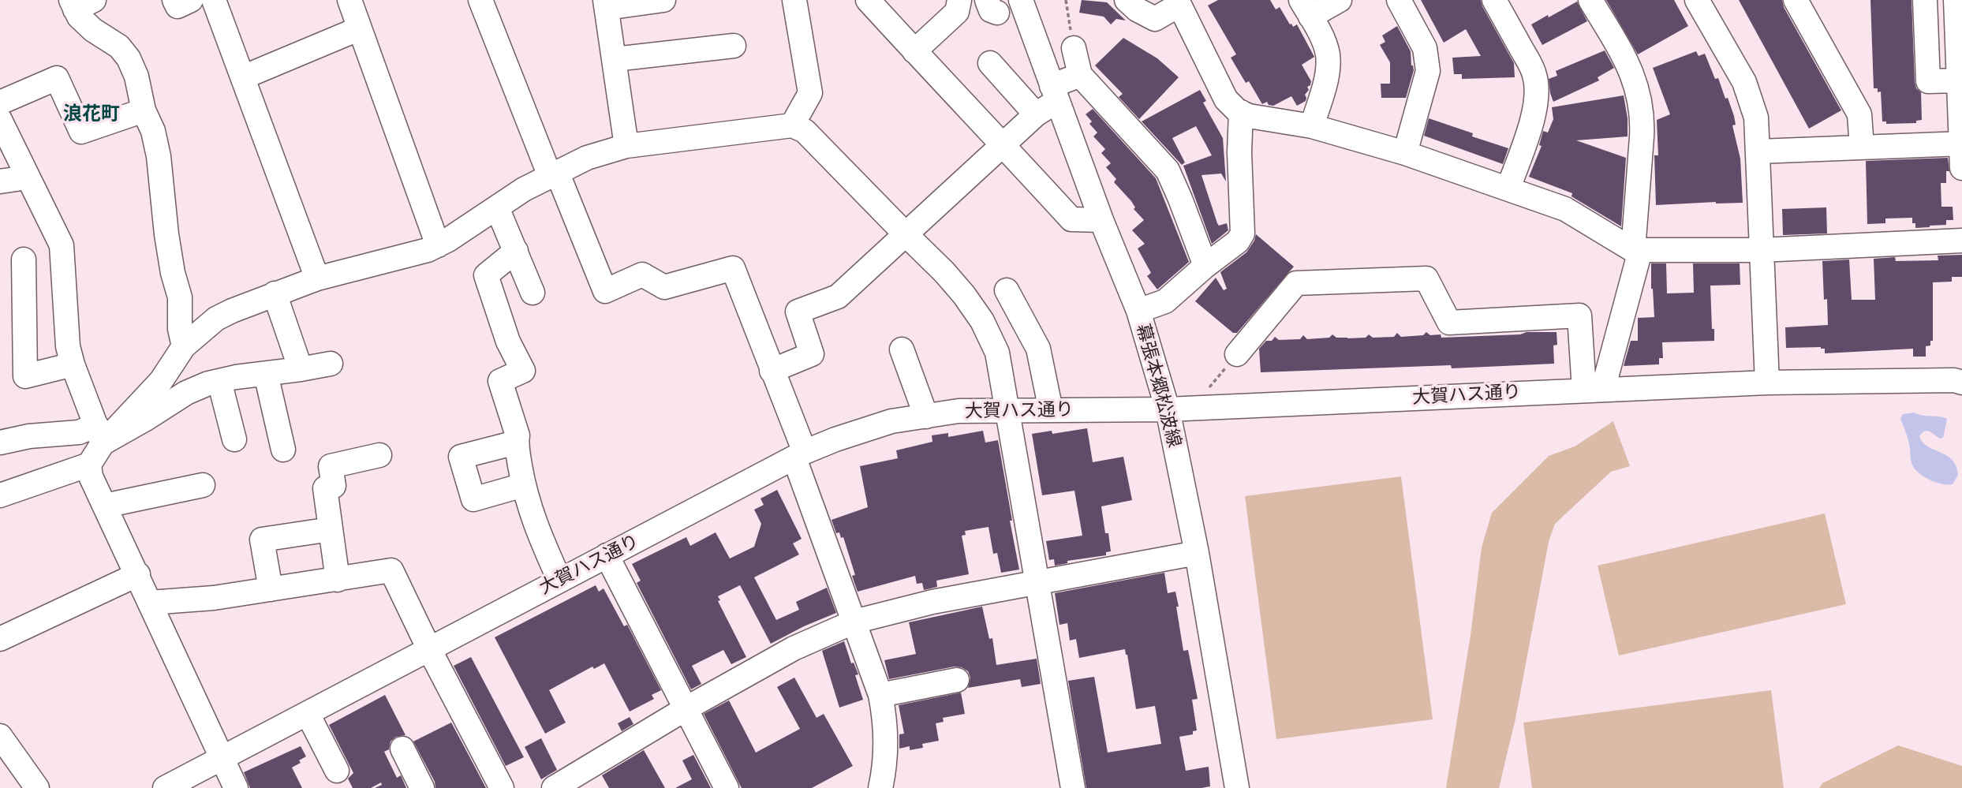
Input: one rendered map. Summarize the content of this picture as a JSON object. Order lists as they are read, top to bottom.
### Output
{
  "streets": {
    "street": ["幕張本郷松波線", "大賀ハス通り"]
  },
  "crossings": [
    ["幕張本郷松波線", "大賀ハス通り"]
  ],
  "districts": ["浪花町"]
}
